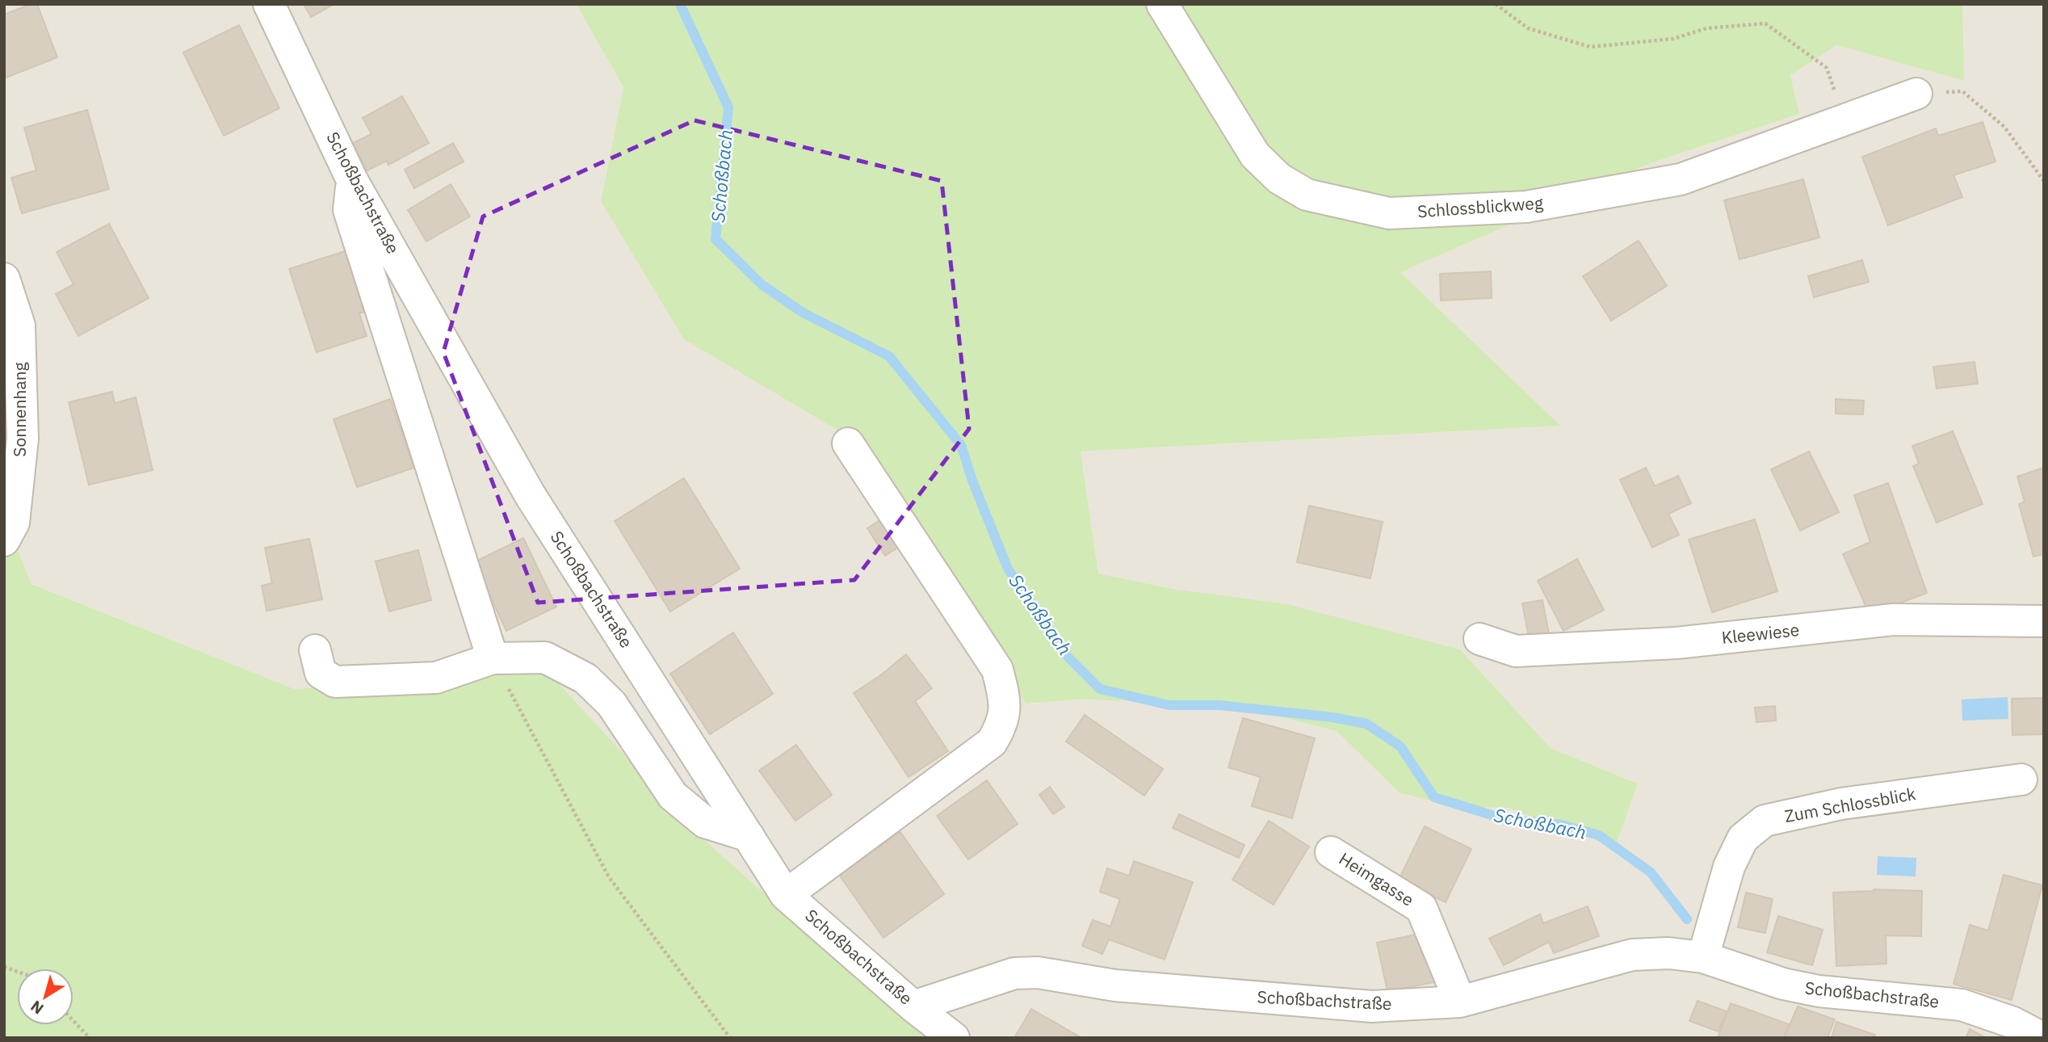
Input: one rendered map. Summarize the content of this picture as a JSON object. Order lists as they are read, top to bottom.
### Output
{
  "streets": {
    "street": [
      "Schoßbachstraße",
      "Schlossblickweg",
      "Sonnenhang",
      "Kleewiese",
      "Zum Schlossblick",
      "Heimgasse"
    ]
  },
  "crossings": [
    ["Schoßbachstraße", "Zum Schlossblick"],
    ["Schoßbachstraße", "Heimgasse"]
  ],
  "water": ["Schoßbach"],
  "north": "bottom left"
}
